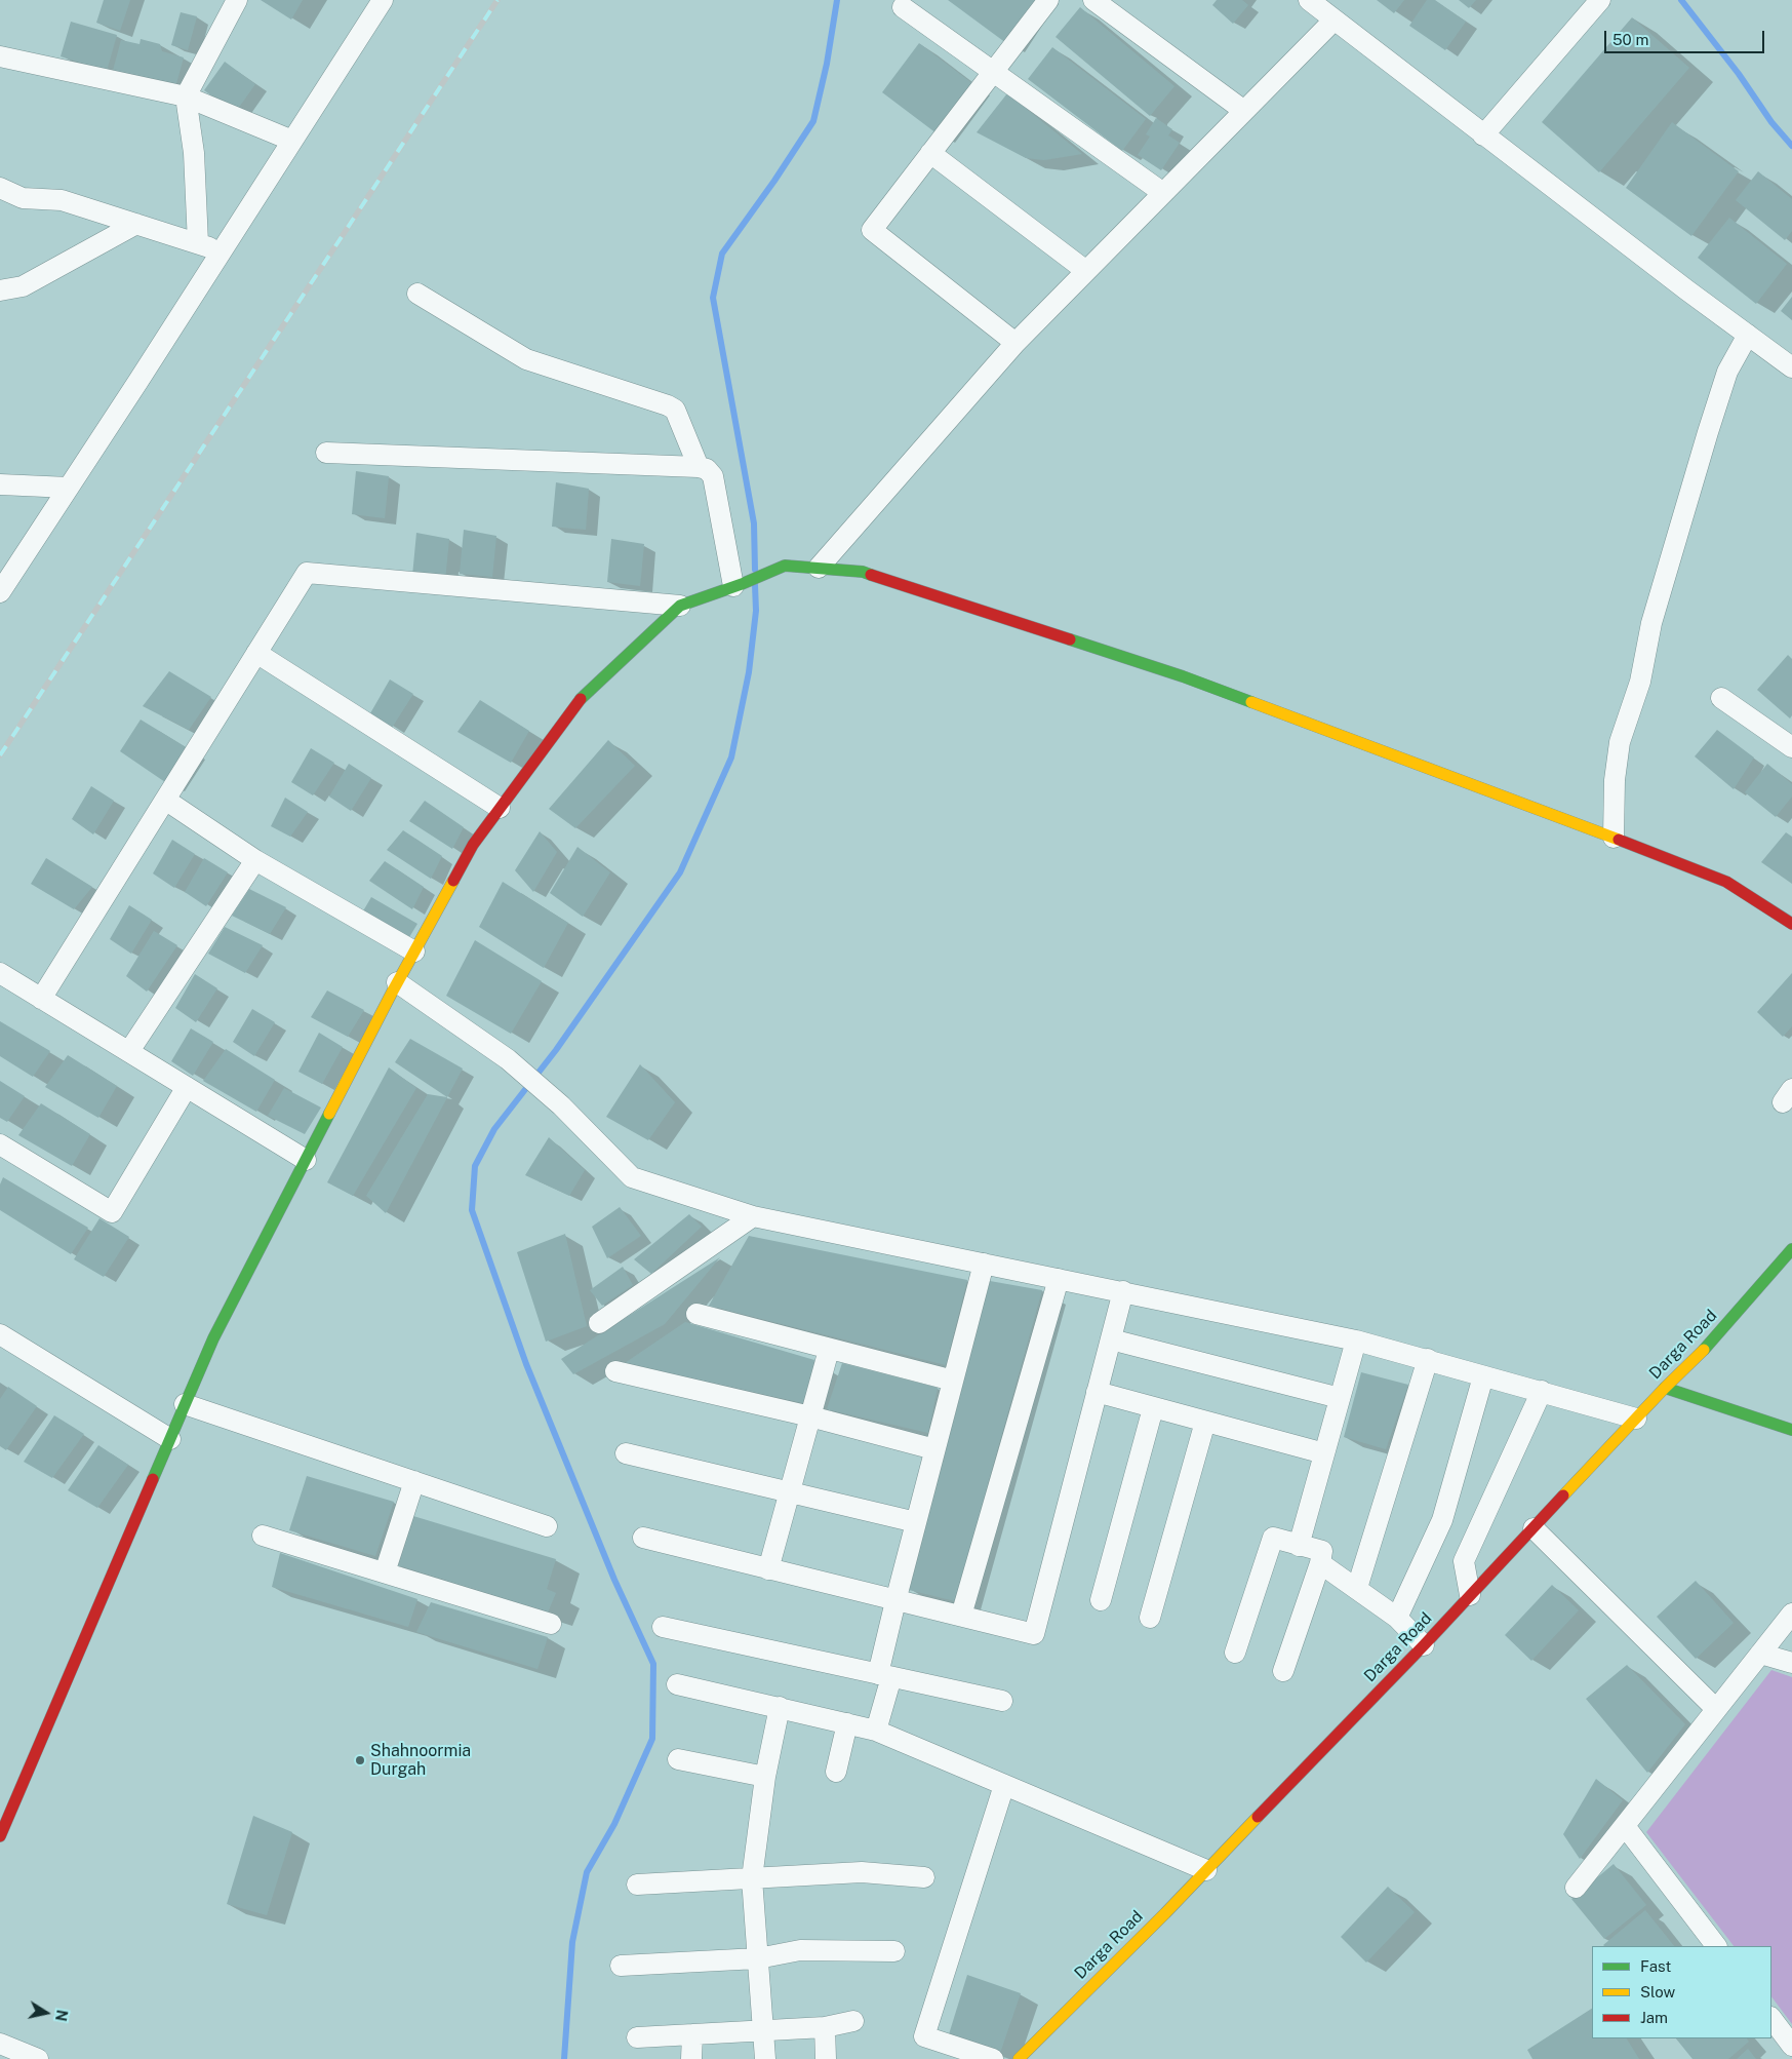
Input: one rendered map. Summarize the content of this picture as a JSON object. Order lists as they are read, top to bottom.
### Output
{
  "streets": {
    "street": ["Darga Road"]
  },
  "places": ["Shahnoormia Durgah"],
  "legend": ["Fast", "Slow", "Jam"],
  "scale_bar": "50 m",
  "north": "right"
}
